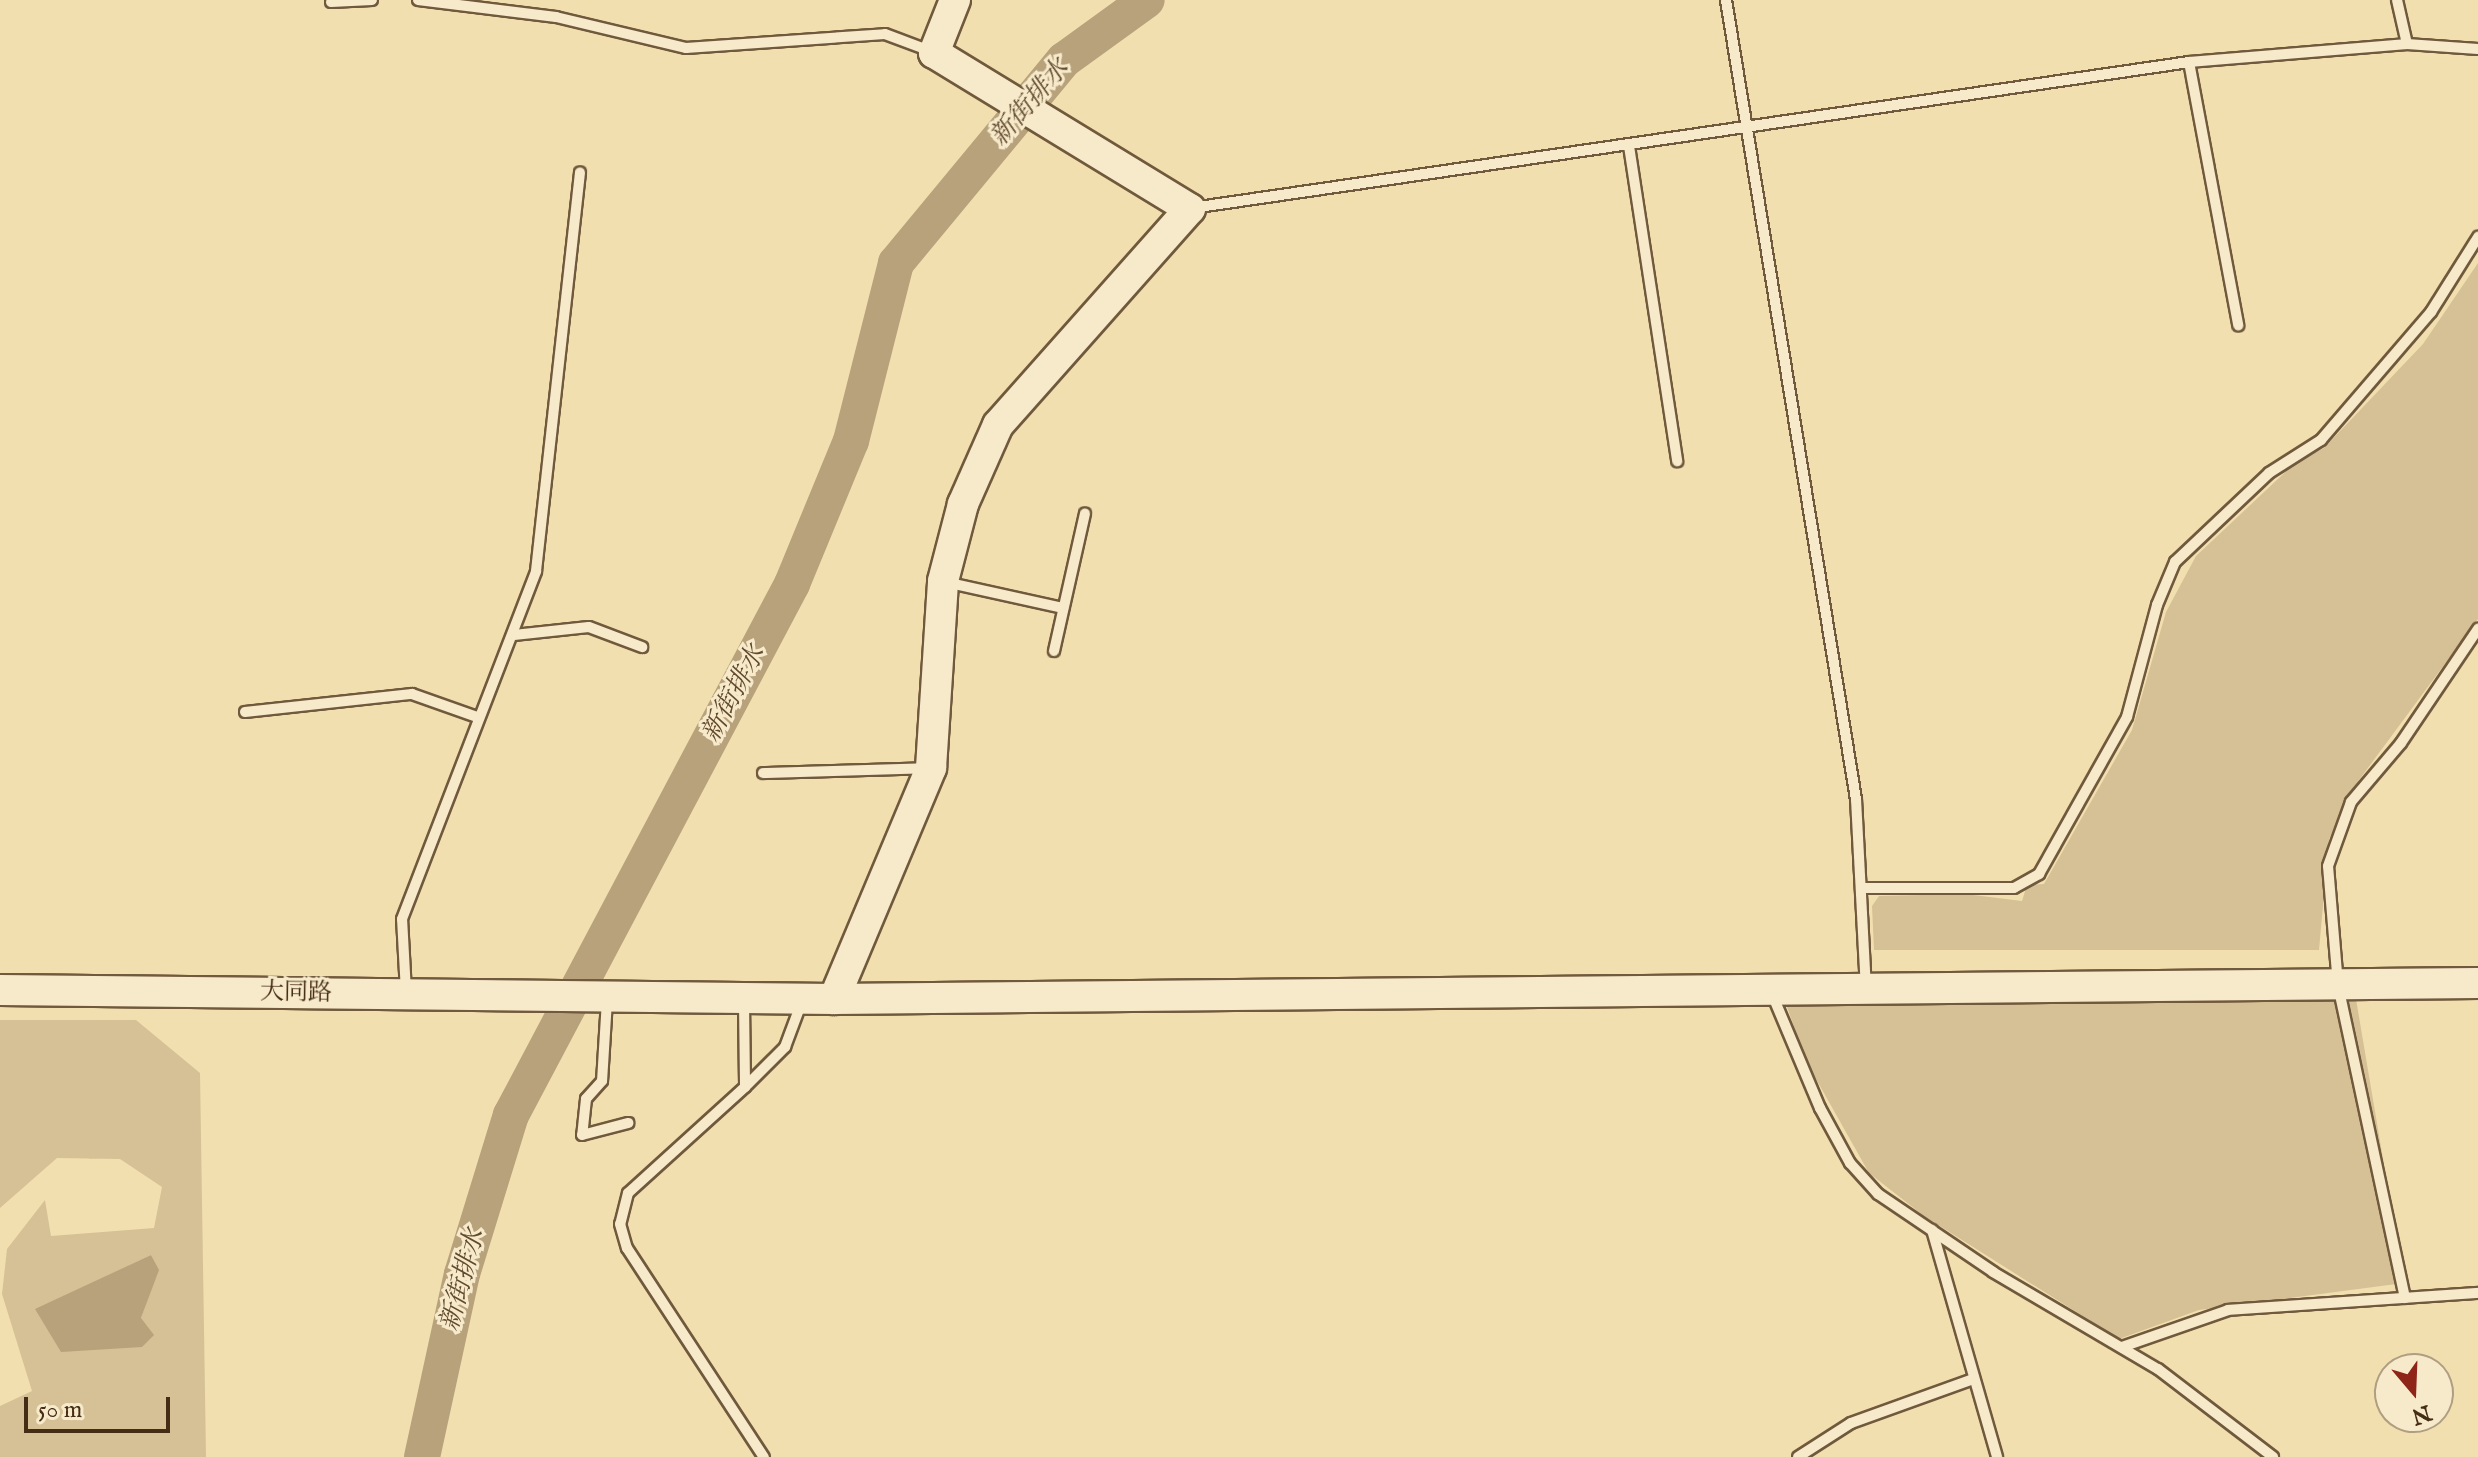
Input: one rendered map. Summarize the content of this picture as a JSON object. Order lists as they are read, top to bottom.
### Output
{
  "streets": {
    "street": ["大同路"]
  },
  "water": ["新街排水"],
  "scale_bar": "50 m",
  "north": "bottom"
}
